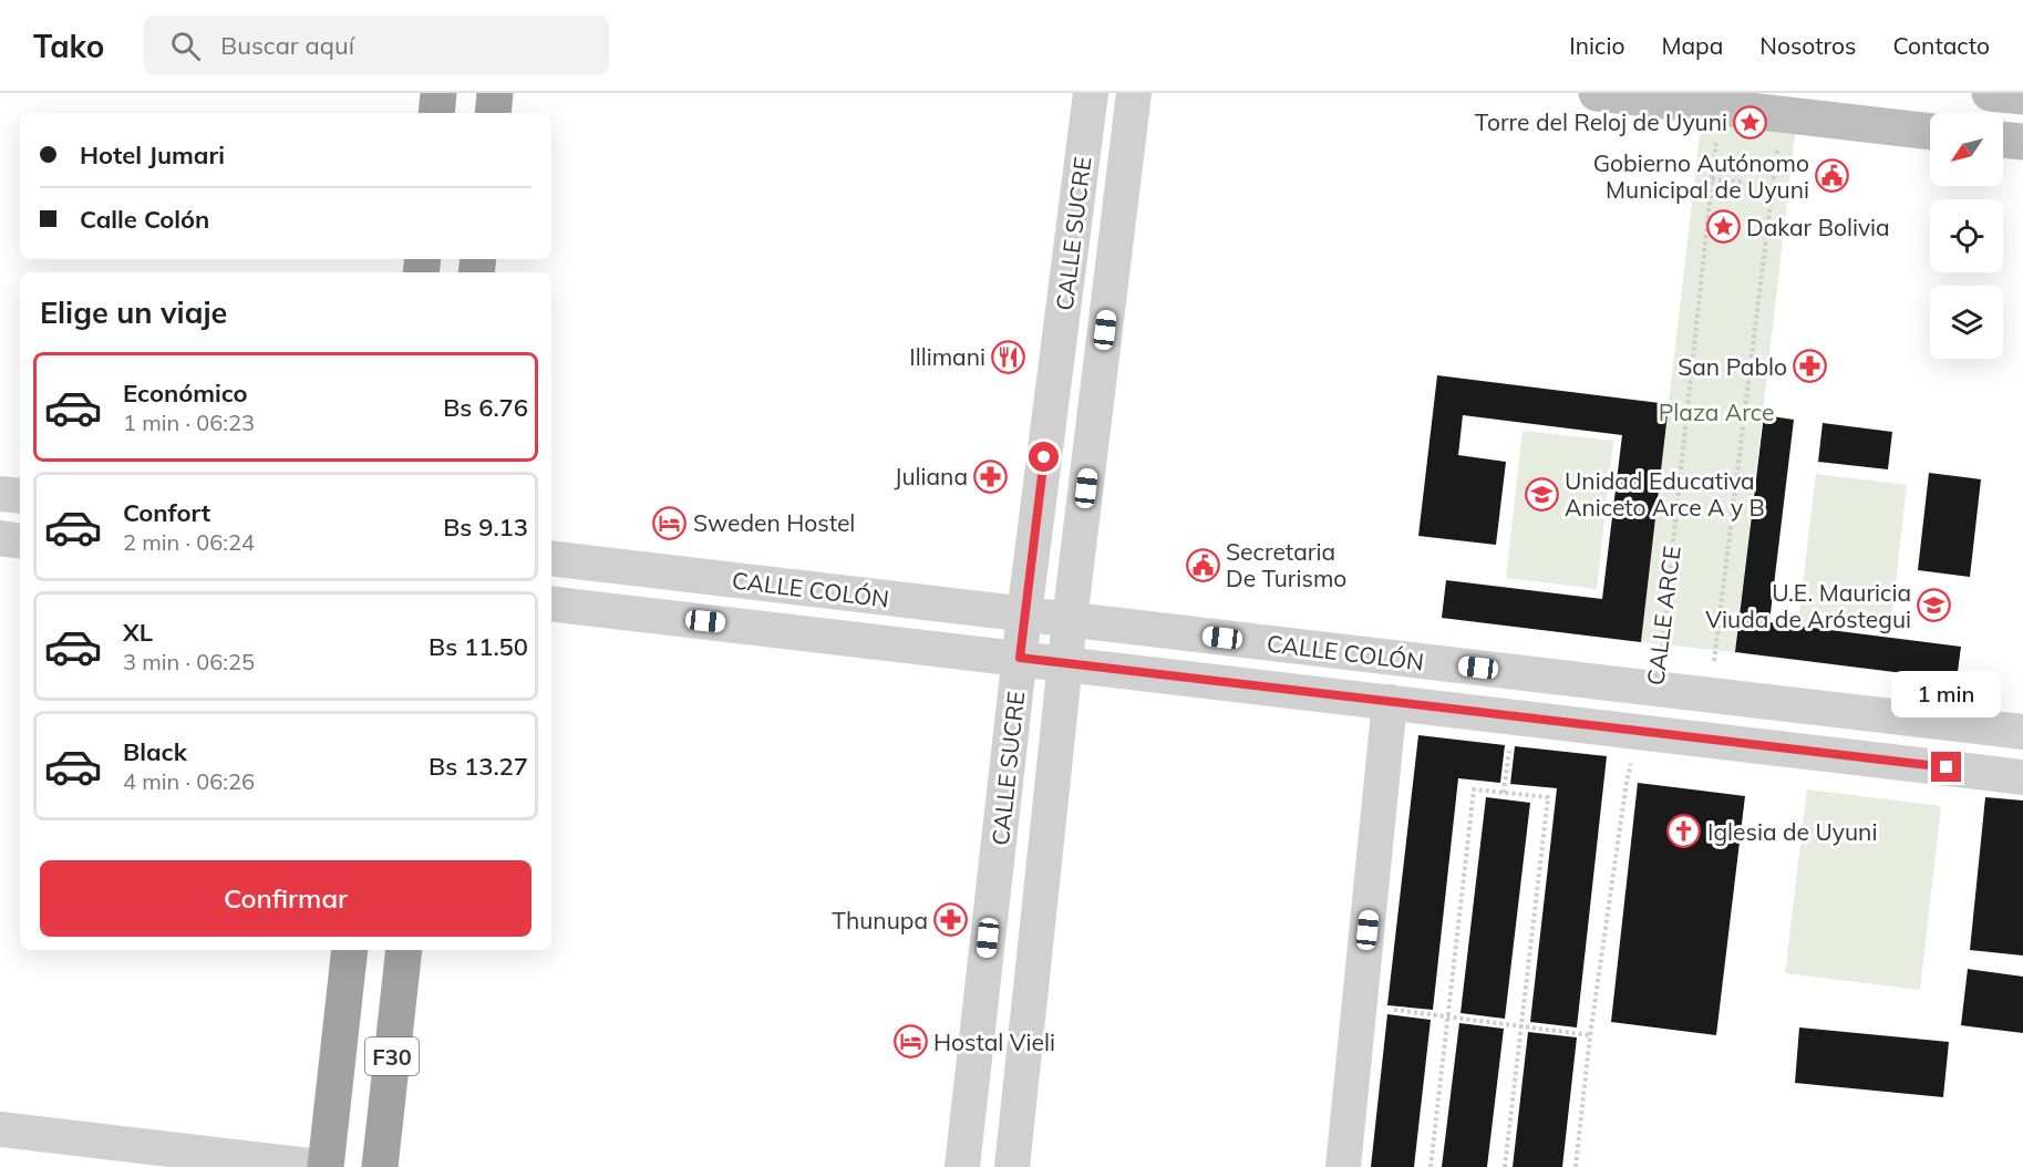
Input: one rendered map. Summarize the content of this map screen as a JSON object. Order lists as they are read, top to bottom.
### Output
{
  "streets": {
    "highway": ["F30"],
    "street": ["CALLE SUCRE", "CALLE COLÓN"],
    "path": ["CALLE ARCE"]
  },
  "crossings": [
    ["CALLE SUCRE", "CALLE COLÓN"],
    ["CALLE COLÓN", "CALLE ARCE"]
  ],
  "parks": ["Plaza Arce"],
  "places": {
    "place": ["Torre del Reloj de Uyuni", "Dakar Bolivia"],
    "public building": ["Gobierno Autónomo Municipal de Uyuni", "Secretaria De Turismo"],
    "restaurant": ["Illimani"],
    "pharmacy": ["San Pablo", "Juliana", "Thunupa"],
    "school or university": ["Unidad Educativa Aniceto Arce A y B", "U.E. Mauricia Viuda de Aróstegui"],
    "hotel": ["Sweden Hostel", "Hostal Vieli"],
    "church": ["Iglesia de Uyuni"]
  },
  "north": "bottom left",
  "page": {
    "header": "Tako",
    "search": "Buscar aquí",
    "nav": [
      "Inicio",
      "Mapa",
      "Nosotros",
      "Contacto"
    ],
    "banner": ["Hotel Jumari", "Calle Colón"],
    "heading": "Elige un viaje",
    "list": [
      {
        "name": "Económico",
        "note": "1 min · 06:23",
        "value": "Bs 6.76"
      },
      {
        "name": "Confort",
        "note": "2 min · 06:24",
        "value": "Bs 9.13"
      },
      {
        "name": "XL",
        "note": "3 min · 06:25",
        "value": "Bs 11.50"
      },
      {
        "name": "Black",
        "note": "4 min · 06:26",
        "value": "Bs 13.27"
      }
    ],
    "bubble": "1 min",
    "buttons": "Confirmar"
  }
}
